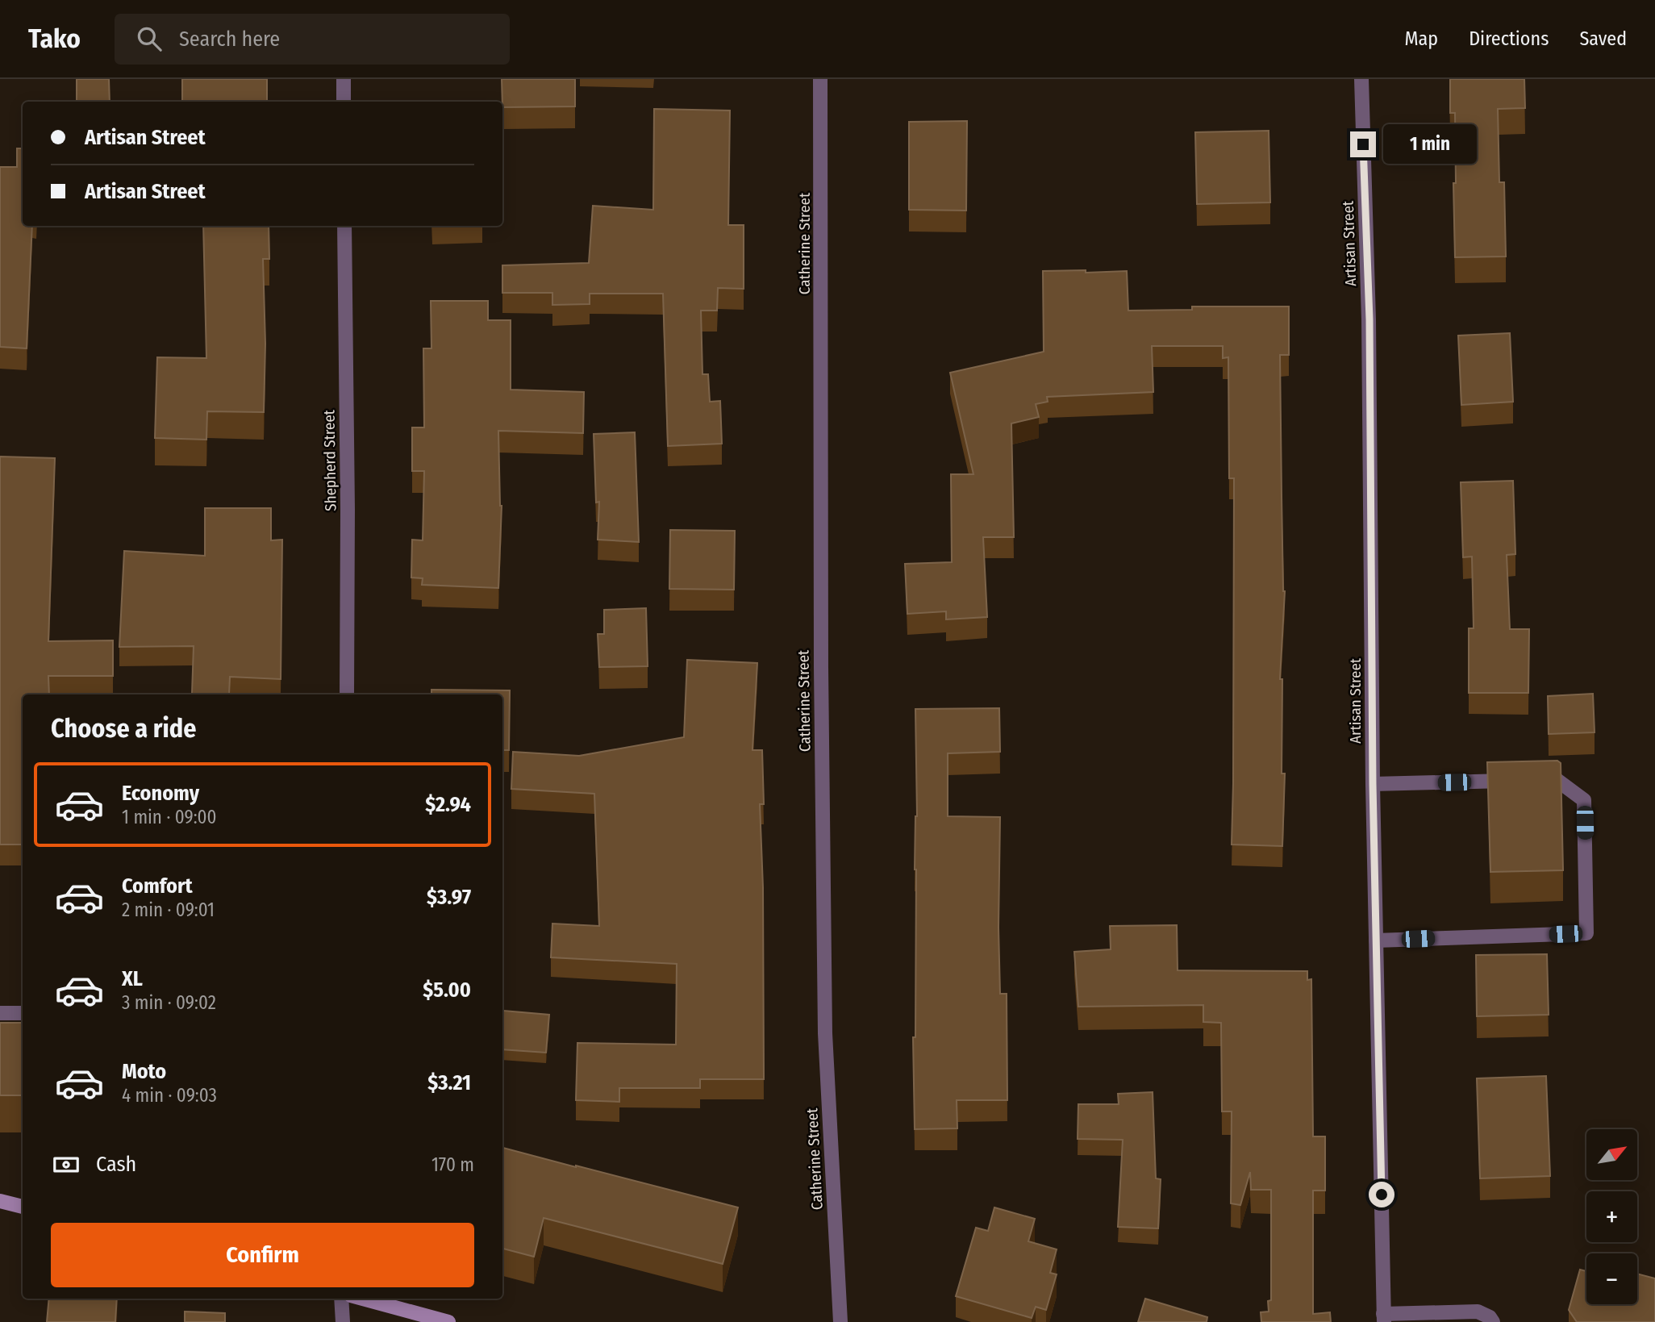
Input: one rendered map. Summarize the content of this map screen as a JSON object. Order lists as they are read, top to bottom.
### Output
{
  "streets": {
    "street": ["Catherine Street", "Artisan Street", "Shepherd Street"]
  },
  "north": "top right",
  "page": {
    "header": "Tako",
    "search": "Search here",
    "nav": ["Map", "Directions", "Saved"],
    "banner": ["Artisan Street", "Artisan Street"],
    "bubble": "1 min",
    "heading": "Choose a ride",
    "list": [
      {
        "name": "Economy",
        "note": "1 min · 09:00",
        "value": "$2.94"
      },
      {
        "name": "Comfort",
        "note": "2 min · 09:01",
        "value": "$3.97"
      },
      {
        "name": "XL",
        "note": "3 min · 09:02",
        "value": "$5.00"
      },
      {
        "name": "Moto",
        "note": "4 min · 09:03",
        "value": "$3.21"
      }
    ],
    "map_buttons": ["+", "−"],
    "pay": ["Cash", "170 m"],
    "buttons": "Confirm"
  }
}
